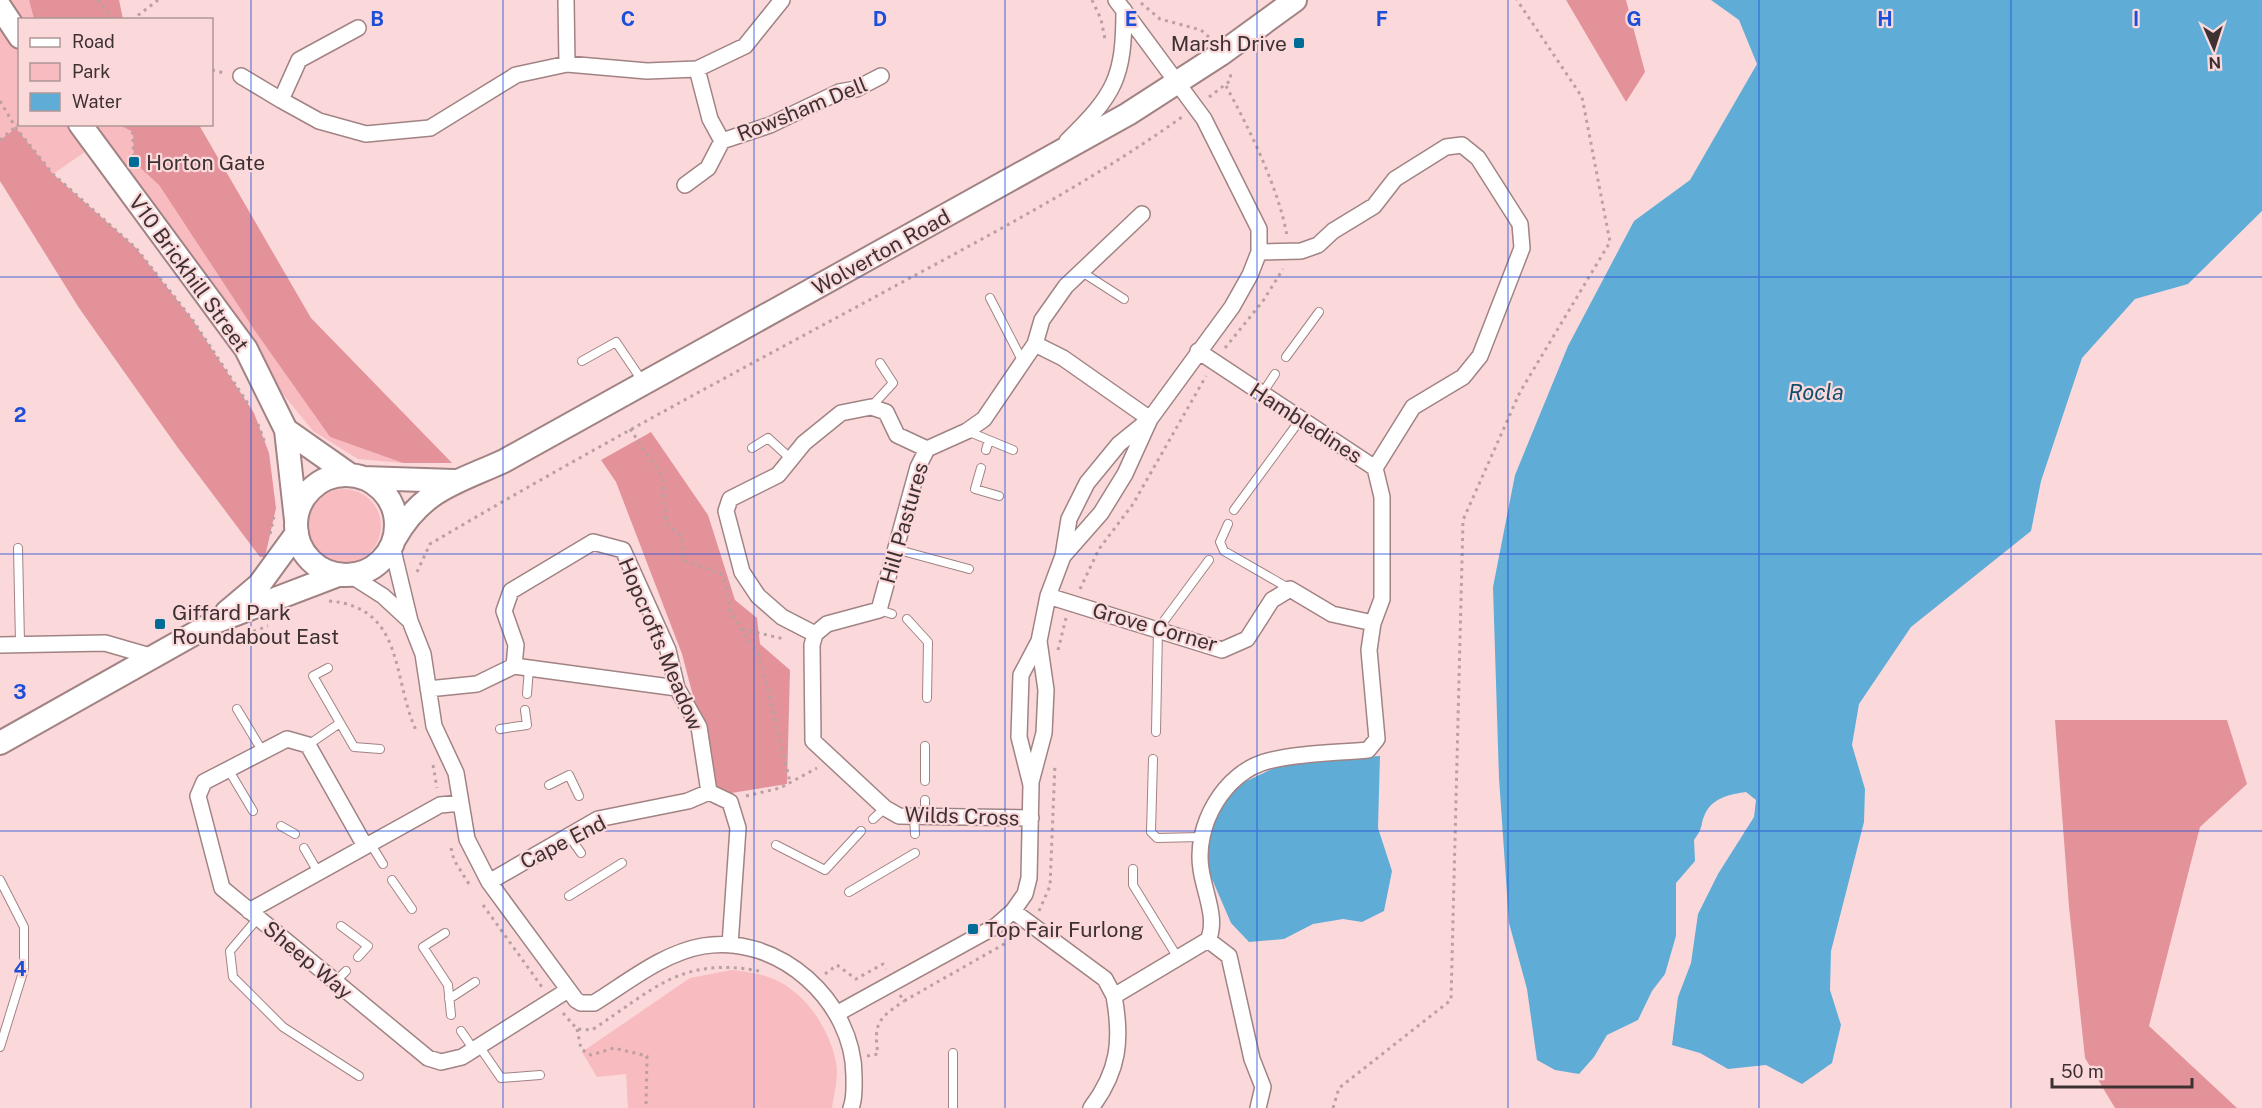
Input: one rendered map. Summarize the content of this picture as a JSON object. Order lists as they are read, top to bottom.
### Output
{
  "streets": {
    "street": [
      "Rowsham Dell",
      "Wolverton Road",
      "V10 Brickhill Street",
      "Hambledines",
      "Hill Pastures",
      "Grove Corner",
      "Hopcrofts Meadow",
      "Wilds Cross",
      "Cape End",
      "Sheep Way"
    ]
  },
  "crossings": [
    ["Wolverton Road", "V10 Brickhill Street"],
    ["Hill Pastures", "Wilds Cross"],
    ["Hopcrofts Meadow", "Cape End"]
  ],
  "water": ["Rocla"],
  "places": {
    "transit": [
      "Marsh Drive",
      "Horton Gate",
      "Giffard Park Roundabout East",
      "Top Fair Furlong"
    ]
  },
  "legend": ["Road", "Park", "Water"],
  "scale_bar": "50 m",
  "north": "bottom",
  "grid": {
    "columns": [
      "B",
      "C",
      "D",
      "E",
      "F",
      "G",
      "H",
      "I"
    ],
    "rows": ["2", "3", "4"]
  }
}
